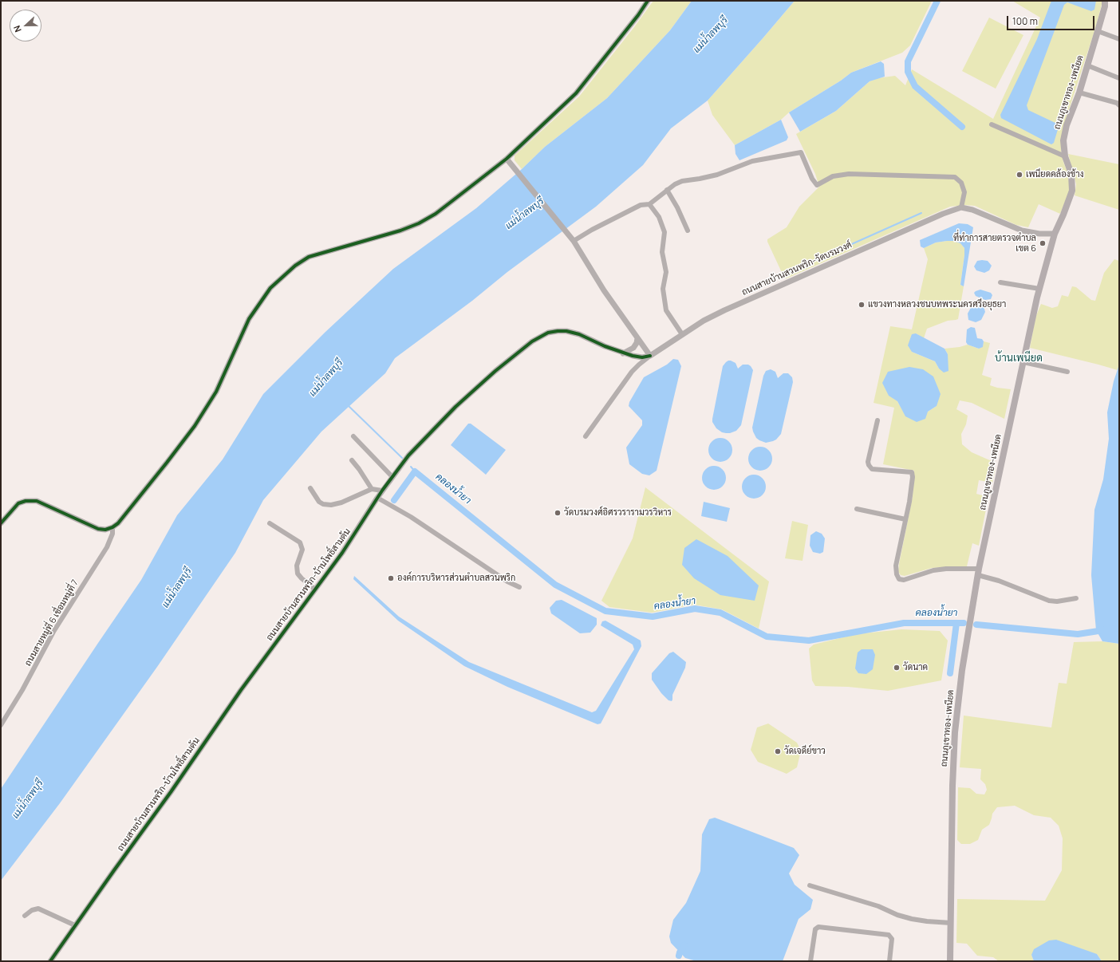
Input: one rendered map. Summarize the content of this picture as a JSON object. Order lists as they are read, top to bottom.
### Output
{
  "streets": {
    "main road": ["ถนนภูเขาทอง-เพนียด"],
    "street": ["ถนนสายบ้านสวนพริก-วัดบรมวงศ์", "ถนนสายบ้านสวนพริก-บ้านโพธิ์สามต้น", "ถนนสายหมู่ที่ 6 เชื่อมหมู่ที่ 7"]
  },
  "crossings": [
    ["ถนนสายบ้านสวนพริก-วัดบรมวงศ์", "ถนนสายบ้านสวนพริก-บ้านโพธิ์สามต้น"]
  ],
  "districts": ["บ้านเพนียด"],
  "water": ["แม่น้ำลพบุรี", "คลองน้ำยา"],
  "places": [
    "เพนียดคล้องช้าง",
    "ที่ทำการสายตรวจตำบล เขต 6",
    "แขวงทางหลวงชนบทพระนครศรีอยุธยา",
    "วัดบรมวงศ์อิศรวรารามวรวิหาร",
    "องค์การบริหารส่วนตำบลสวนพริก",
    "วัดนาค",
    "วัดเจดีย์ขาว"
  ],
  "scale_bar": "100 m",
  "north": "left"
}
